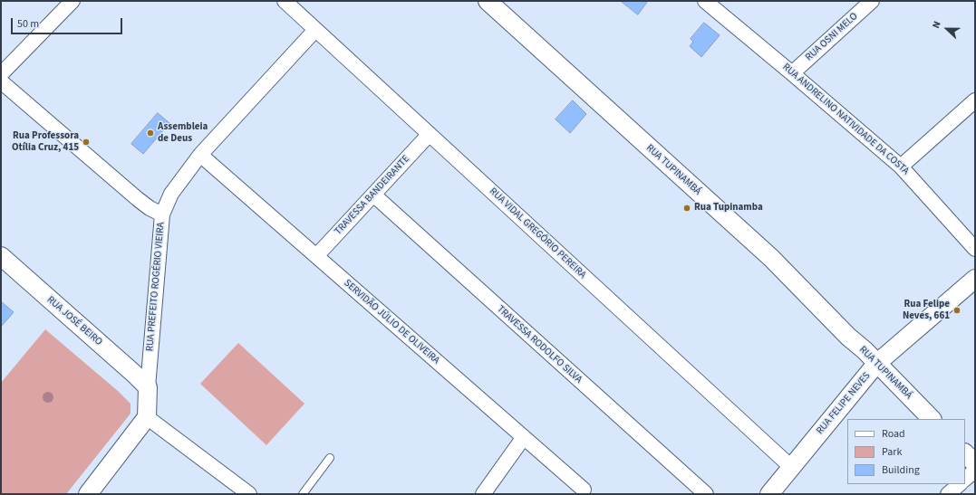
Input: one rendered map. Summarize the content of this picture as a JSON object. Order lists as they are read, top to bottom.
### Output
{
  "streets": {
    "street": [
      "RUA OSNI MELO",
      "RUA ANDRELINO NATIVIDADE DA COSTA",
      "RUA TUPINAMBÁ",
      "TRAVESSA BANDEIRANTE",
      "RUA VIDAL GREGÓRIO PEREIRA",
      "RUA PREFEITO ROGÉRIO VIEIRA",
      "RUA JOSÉ BEIRO",
      "SERVIDÃO JÚLIO DE OLIVEIRA",
      "TRAVESSA RODOLFO SILVA",
      "RUA FELIPE NEVES"
    ]
  },
  "crossings": [
    ["RUA OSNI MELO", "RUA ANDRELINO NATIVIDADE DA COSTA"],
    ["RUA TUPINAMBÁ", "RUA FELIPE NEVES"],
    ["TRAVESSA BANDEIRANTE", "RUA VIDAL GREGÓRIO PEREIRA"],
    ["TRAVESSA BANDEIRANTE", "SERVIDÃO JÚLIO DE OLIVEIRA"],
    ["TRAVESSA BANDEIRANTE", "TRAVESSA RODOLFO SILVA"],
    ["RUA VIDAL GREGÓRIO PEREIRA", "RUA PREFEITO ROGÉRIO VIEIRA"],
    ["RUA VIDAL GREGÓRIO PEREIRA", "RUA FELIPE NEVES"],
    ["RUA PREFEITO ROGÉRIO VIEIRA", "RUA JOSÉ BEIRO"],
    ["RUA PREFEITO ROGÉRIO VIEIRA", "SERVIDÃO JÚLIO DE OLIVEIRA"]
  ],
  "places": [
    "Assembleia de Deus",
    "Rua Professora Otília Cruz, 415",
    "Rua Tupinamba",
    "Rua Felipe Neves, 661"
  ],
  "legend": ["Road", "Park", "Building"],
  "scale_bar": "50 m",
  "north": "left"
}
